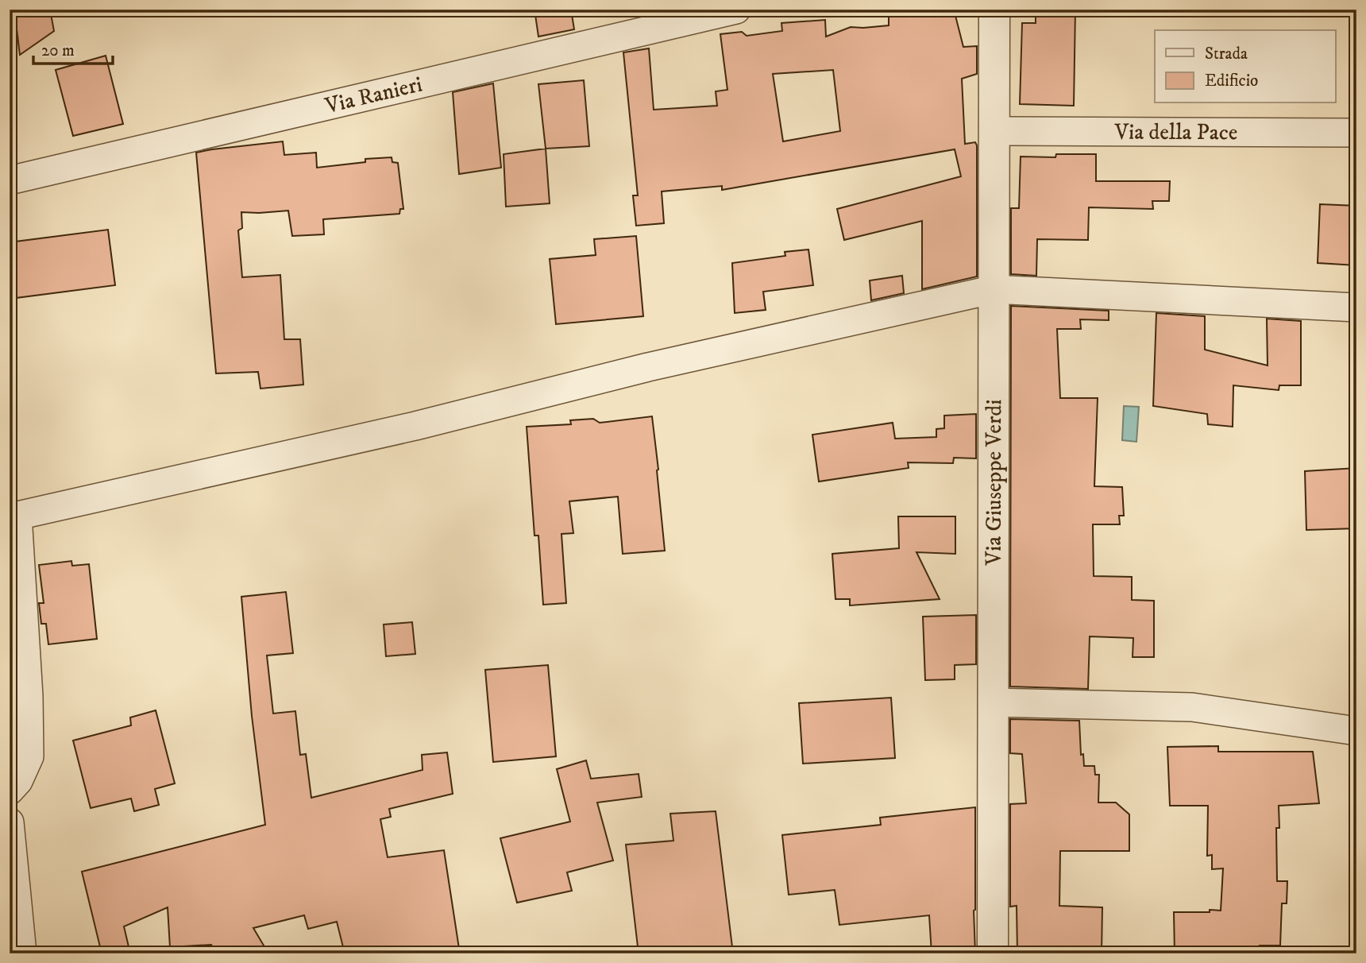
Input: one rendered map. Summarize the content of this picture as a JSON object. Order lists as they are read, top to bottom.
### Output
{
  "streets": {
    "street": ["Via Ranieri", "Via della Pace", "Via Giuseppe Verdi"]
  },
  "crossings": [
    ["Via della Pace", "Via Giuseppe Verdi"]
  ],
  "legend": ["Strada", "Edificio"],
  "scale_bar": "20 m"
}
